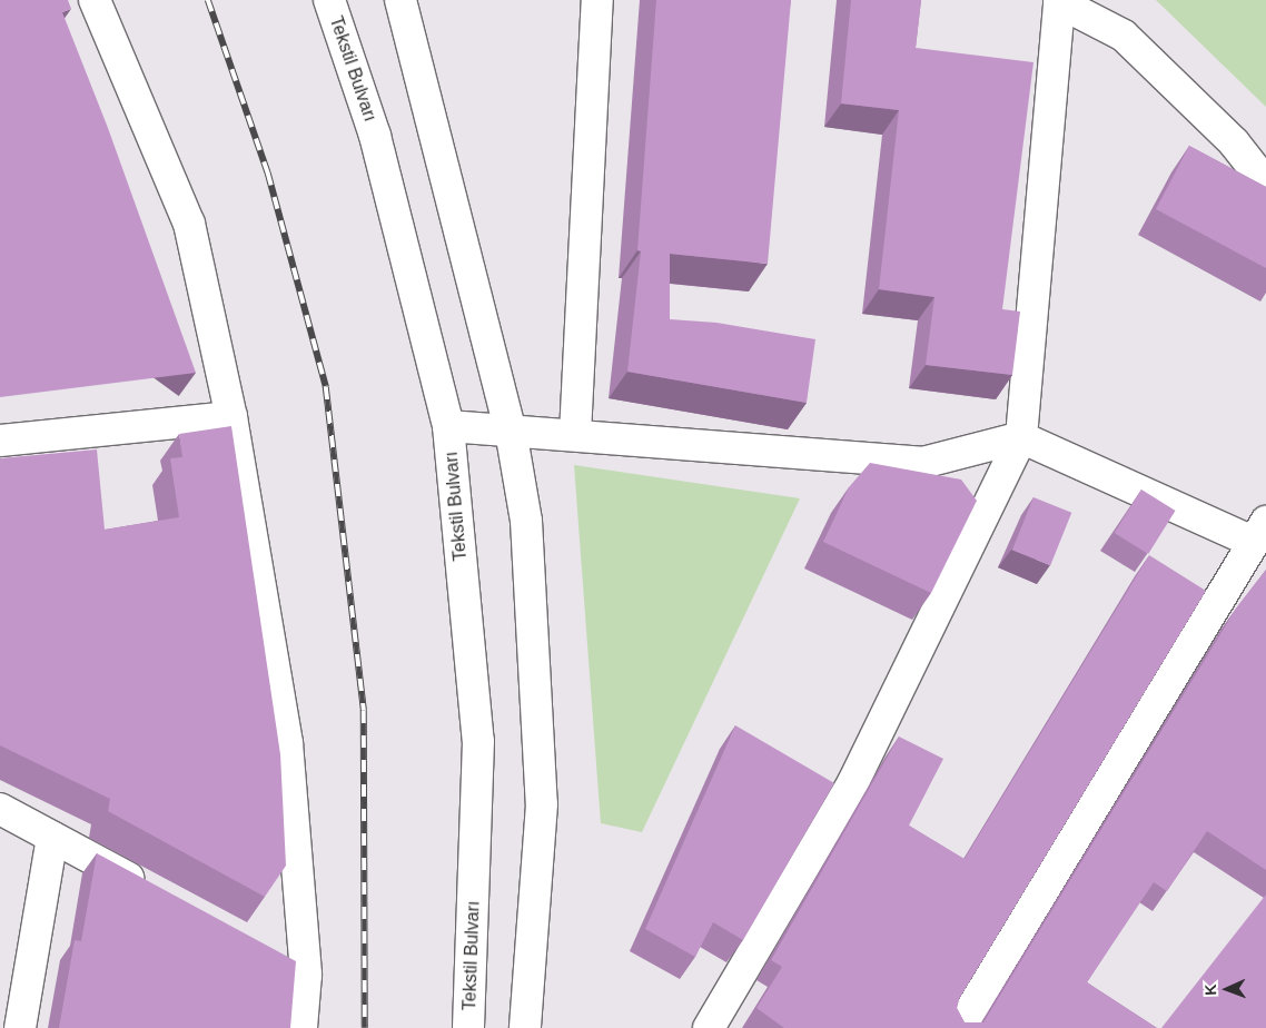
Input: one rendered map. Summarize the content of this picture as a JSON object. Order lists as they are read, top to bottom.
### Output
{
  "streets": {
    "street": ["Tekstil Bulvarı"]
  },
  "north": "left"
}
